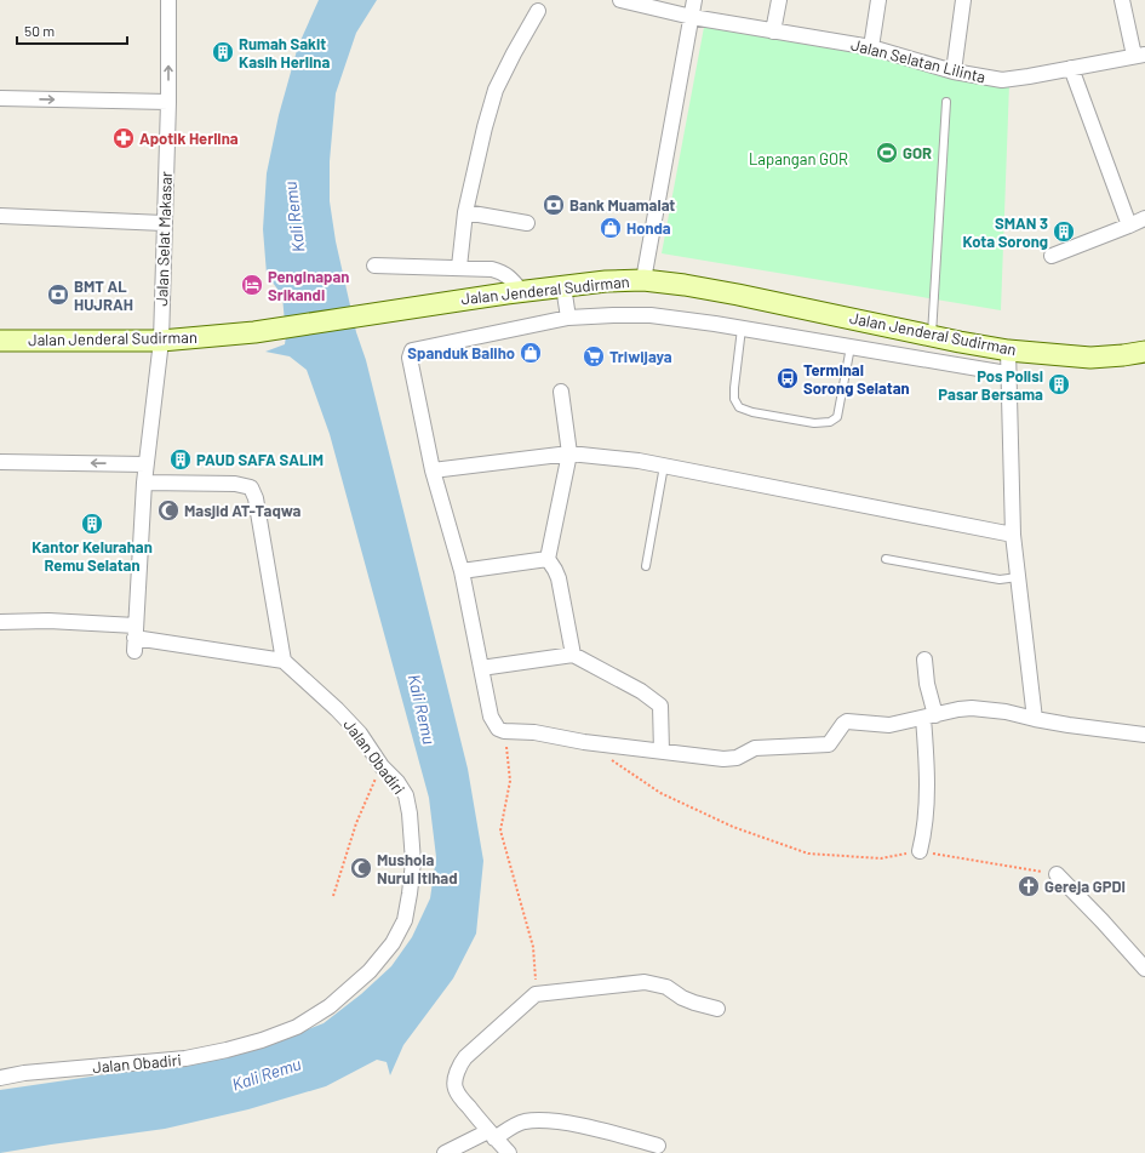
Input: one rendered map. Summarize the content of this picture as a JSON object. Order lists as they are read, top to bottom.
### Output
{
  "streets": {
    "main road": ["Jalan Jenderal Sudirman"],
    "street": ["Jalan Selatan Lilinta", "Jalan Selat Makasar", "Jalan Obadiri"]
  },
  "crossings": [
    ["Jalan Selat Makasar", "Jalan Jenderal Sudirman"]
  ],
  "water": ["Kali Remu"],
  "parks": ["Lapangan GOR"],
  "places": {
    "building": [
      "Rumah Sakit Kasih Herlina",
      "SMAN 3 Kota Sorong",
      "Pos Polisi Pasar Bersama",
      "PAUD SAFA SALIM",
      "Kantor Kelurahan Remu Selatan"
    ],
    "pharmacy": ["Apotik Herlina"],
    "sports": ["GOR"],
    "bank": ["Bank Muamalat", "BMT AL HUJRAH"],
    "shop": ["Honda", "Spanduk Baliho"],
    "hotel": ["Penginapan Srikandi"],
    "supermarket": ["Triwijaya"],
    "bus stop": ["Terminal Sorong Selatan"],
    "mosque": ["Masjid AT-Taqwa", "Mushola Nurul Itihad"],
    "church": ["Gereja GPDI"]
  },
  "scale_bar": "50 m"
}
